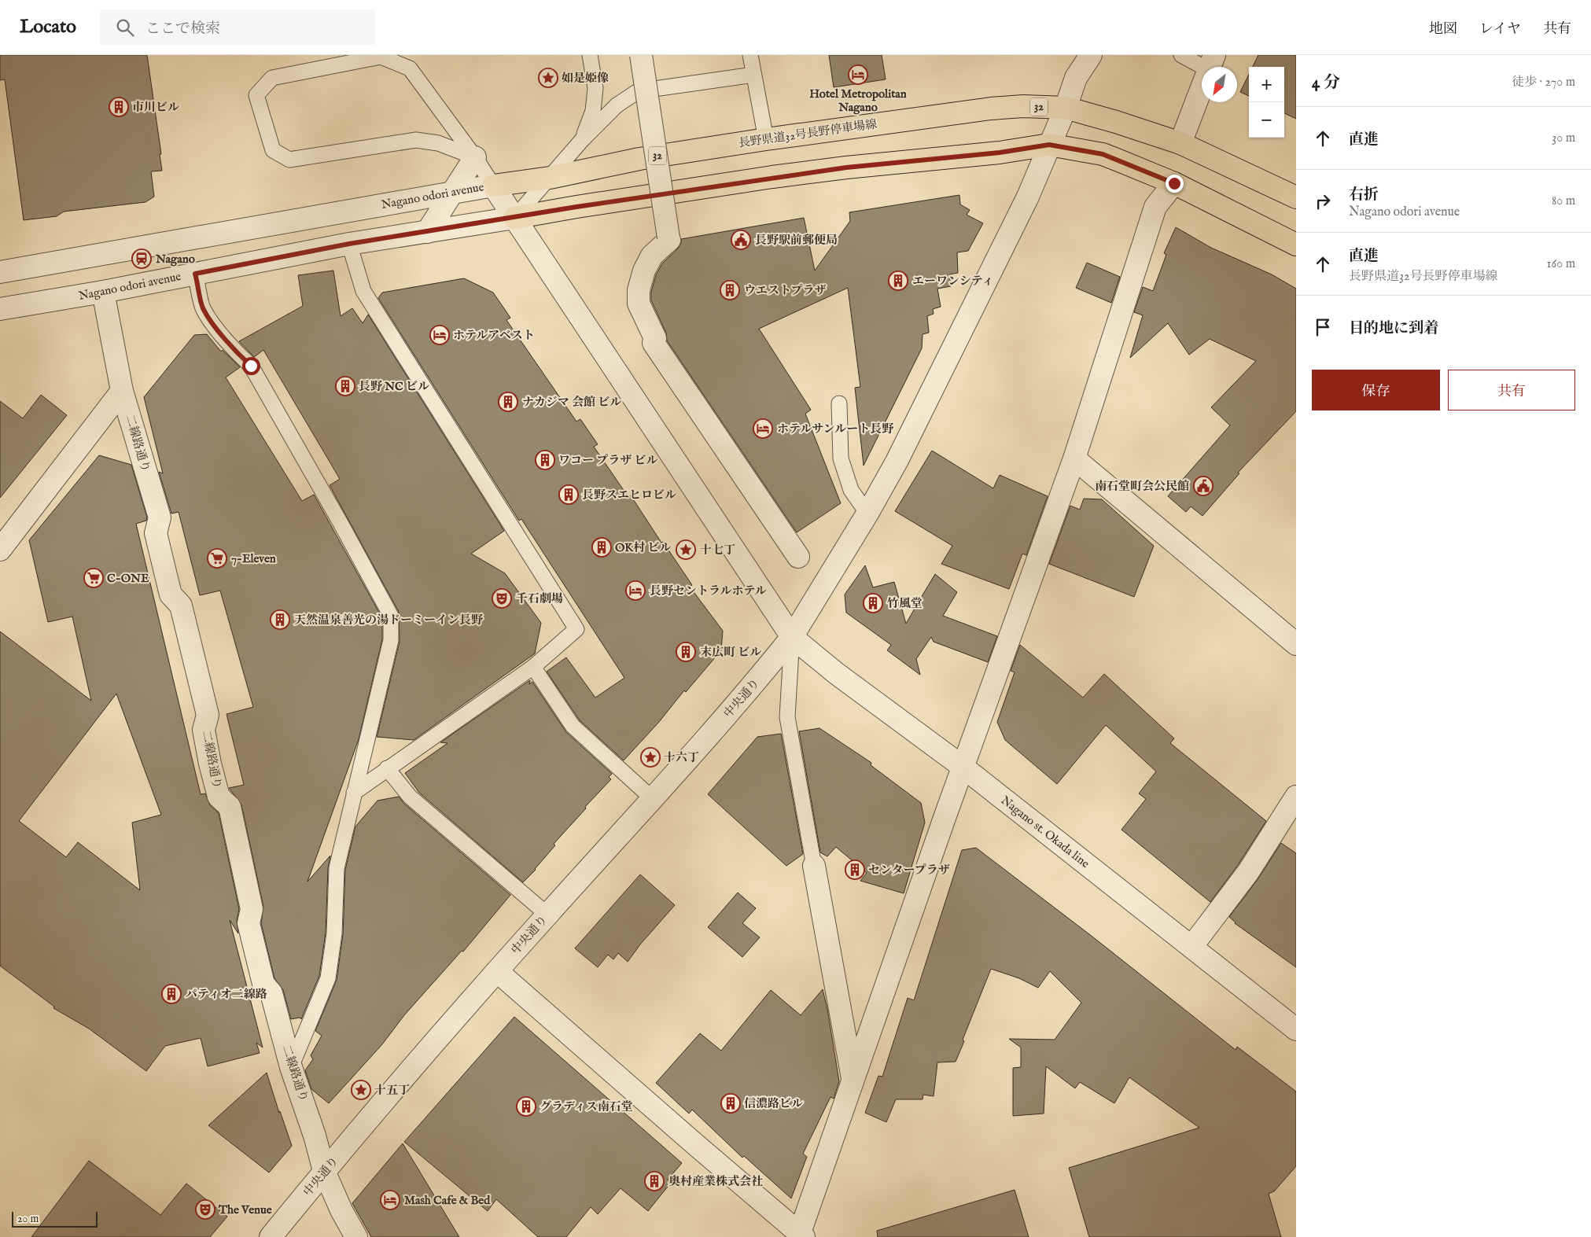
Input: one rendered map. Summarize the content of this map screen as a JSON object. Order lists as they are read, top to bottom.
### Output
{
  "streets": {
    "main road": ["32", "長野県道32号長野停車場線"],
    "street": [
      "Nagano odori avenue",
      "二線路通り",
      "中央通り",
      "Nagano st. Okada line"
    ]
  },
  "crossings": [
    ["長野県道32号長野停車場線", "Nagano odori avenue"],
    ["長野県道32号長野停車場線", "中央通り"],
    ["長野県道32号長野停車場線", "Nagano st. Okada line"],
    ["Nagano odori avenue", "二線路通り"],
    ["Nagano odori avenue", "Nagano st. Okada line"],
    ["二線路通り", "中央通り"],
    ["中央通り", "Nagano st. Okada line"]
  ],
  "places": {
    "hotel": [
      "Hotel Metropolitan Nagano",
      "ホテルアベスト",
      "ホテルサンルート長野",
      "長野セントラルホテル",
      "Mash Cafe & Bed"
    ],
    "place": [
      "如是姫像",
      "十七丁",
      "十六丁",
      "十五丁"
    ],
    "building": [
      "市川ビル",
      "エーワンシティ",
      "ウエストプラザ",
      "長野 NC ビル",
      "ナカジマ 会館 ビル",
      "ワコー プラザ ビル",
      "長野スエヒロビル",
      "OK村 ビル",
      "竹風堂",
      "天然温泉善光の湯ドーミーイン長野",
      "末広町 ビル",
      "センタープラザ",
      "パティオ二線路",
      "信濃路ビル",
      "グラディス南石堂",
      "奥村産業株式会社"
    ],
    "public building": ["長野駅前郵便局", "南石堂町会公民館"],
    "station": ["Nagano"],
    "supermarket": ["7-Eleven", "C-ONE"],
    "theatre": ["千石劇場", "The Venue"]
  },
  "scale_bar": "20 m",
  "north": "bottom left",
  "page": {
    "header": "Locato",
    "search": "ここで検索",
    "nav": ["地図", "レイヤ", "共有"],
    "heading": ["4 分", "徒歩 · 270 m"],
    "map_buttons": ["+", "−"],
    "list": [
      ["直進", "30 m"],
      ["右折", "Nagano odori avenue", "80 m"],
      ["直進", "長野県道32号長野停車場線", "160 m"],
      "目的地に到着"
    ],
    "buttons": ["保存", "共有"],
    "scale": "20 m"
  }
}
